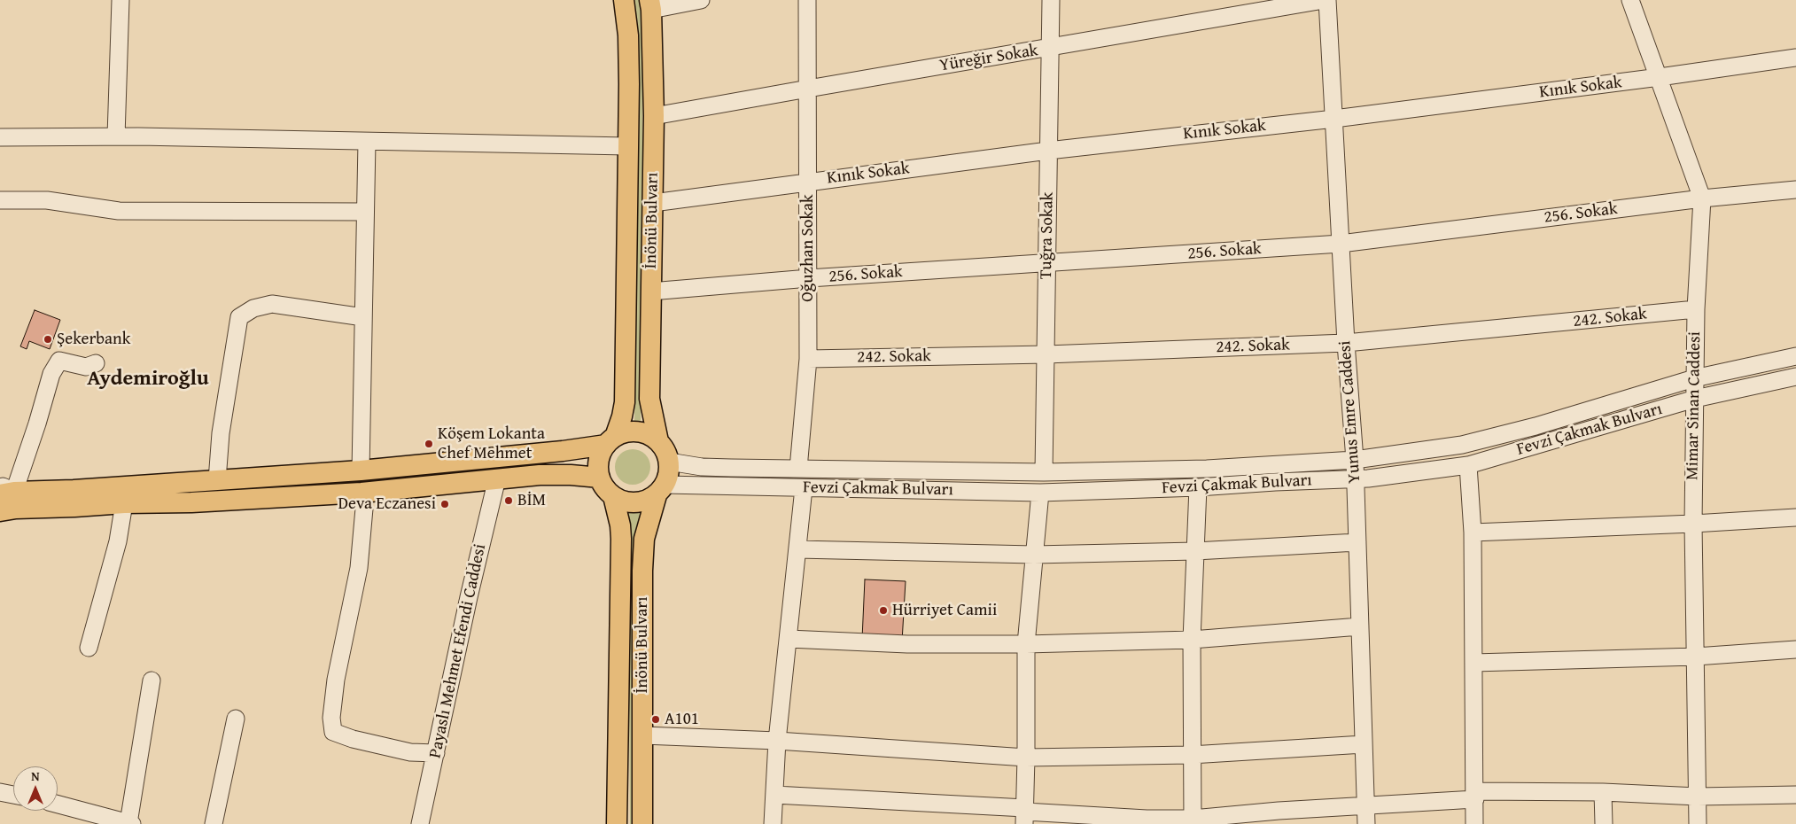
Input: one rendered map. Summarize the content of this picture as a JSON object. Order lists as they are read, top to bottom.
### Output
{
  "streets": {
    "main road": ["İnönü Bulvarı"],
    "street": [
      "Yüreğir Sokak",
      "Kınık Sokak",
      "256. Sokak",
      "Tuğra Sokak",
      "Oğuzhan Sokak",
      "242. Sokak",
      "Mimar Sinan Caddesi",
      "Yunus Emre Caddesi",
      "Fevzi Çakmak Bulvarı",
      "Payaslı Mehmet Efendi Caddesi"
    ]
  },
  "crossings": [
    ["Yüreğir Sokak", "İnönü Bulvarı"],
    ["Yüreğir Sokak", "Tuğra Sokak"],
    ["Yüreğir Sokak", "Oğuzhan Sokak"],
    ["Kınık Sokak", "İnönü Bulvarı"],
    ["Kınık Sokak", "Tuğra Sokak"],
    ["Kınık Sokak", "Oğuzhan Sokak"],
    ["Kınık Sokak", "Mimar Sinan Caddesi"],
    ["Kınık Sokak", "Yunus Emre Caddesi"],
    ["256. Sokak", "İnönü Bulvarı"],
    ["256. Sokak", "Tuğra Sokak"],
    ["256. Sokak", "Oğuzhan Sokak"],
    ["256. Sokak", "Mimar Sinan Caddesi"],
    ["256. Sokak", "Yunus Emre Caddesi"],
    ["İnönü Bulvarı", "Fevzi Çakmak Bulvarı"],
    ["Tuğra Sokak", "242. Sokak"],
    ["Tuğra Sokak", "Fevzi Çakmak Bulvarı"],
    ["Oğuzhan Sokak", "242. Sokak"],
    ["Oğuzhan Sokak", "Fevzi Çakmak Bulvarı"],
    ["242. Sokak", "Mimar Sinan Caddesi"],
    ["242. Sokak", "Yunus Emre Caddesi"],
    ["Mimar Sinan Caddesi", "Fevzi Çakmak Bulvarı"],
    ["Yunus Emre Caddesi", "Fevzi Çakmak Bulvarı"]
  ],
  "districts": ["Aydemiroğlu"],
  "places": [
    "Şekerbank",
    "Köşem Lokanta Chef Mehmet",
    "BİM",
    "Deva Eczanesi",
    "Hürriyet Camii",
    "A101"
  ],
  "north": "top"
}
